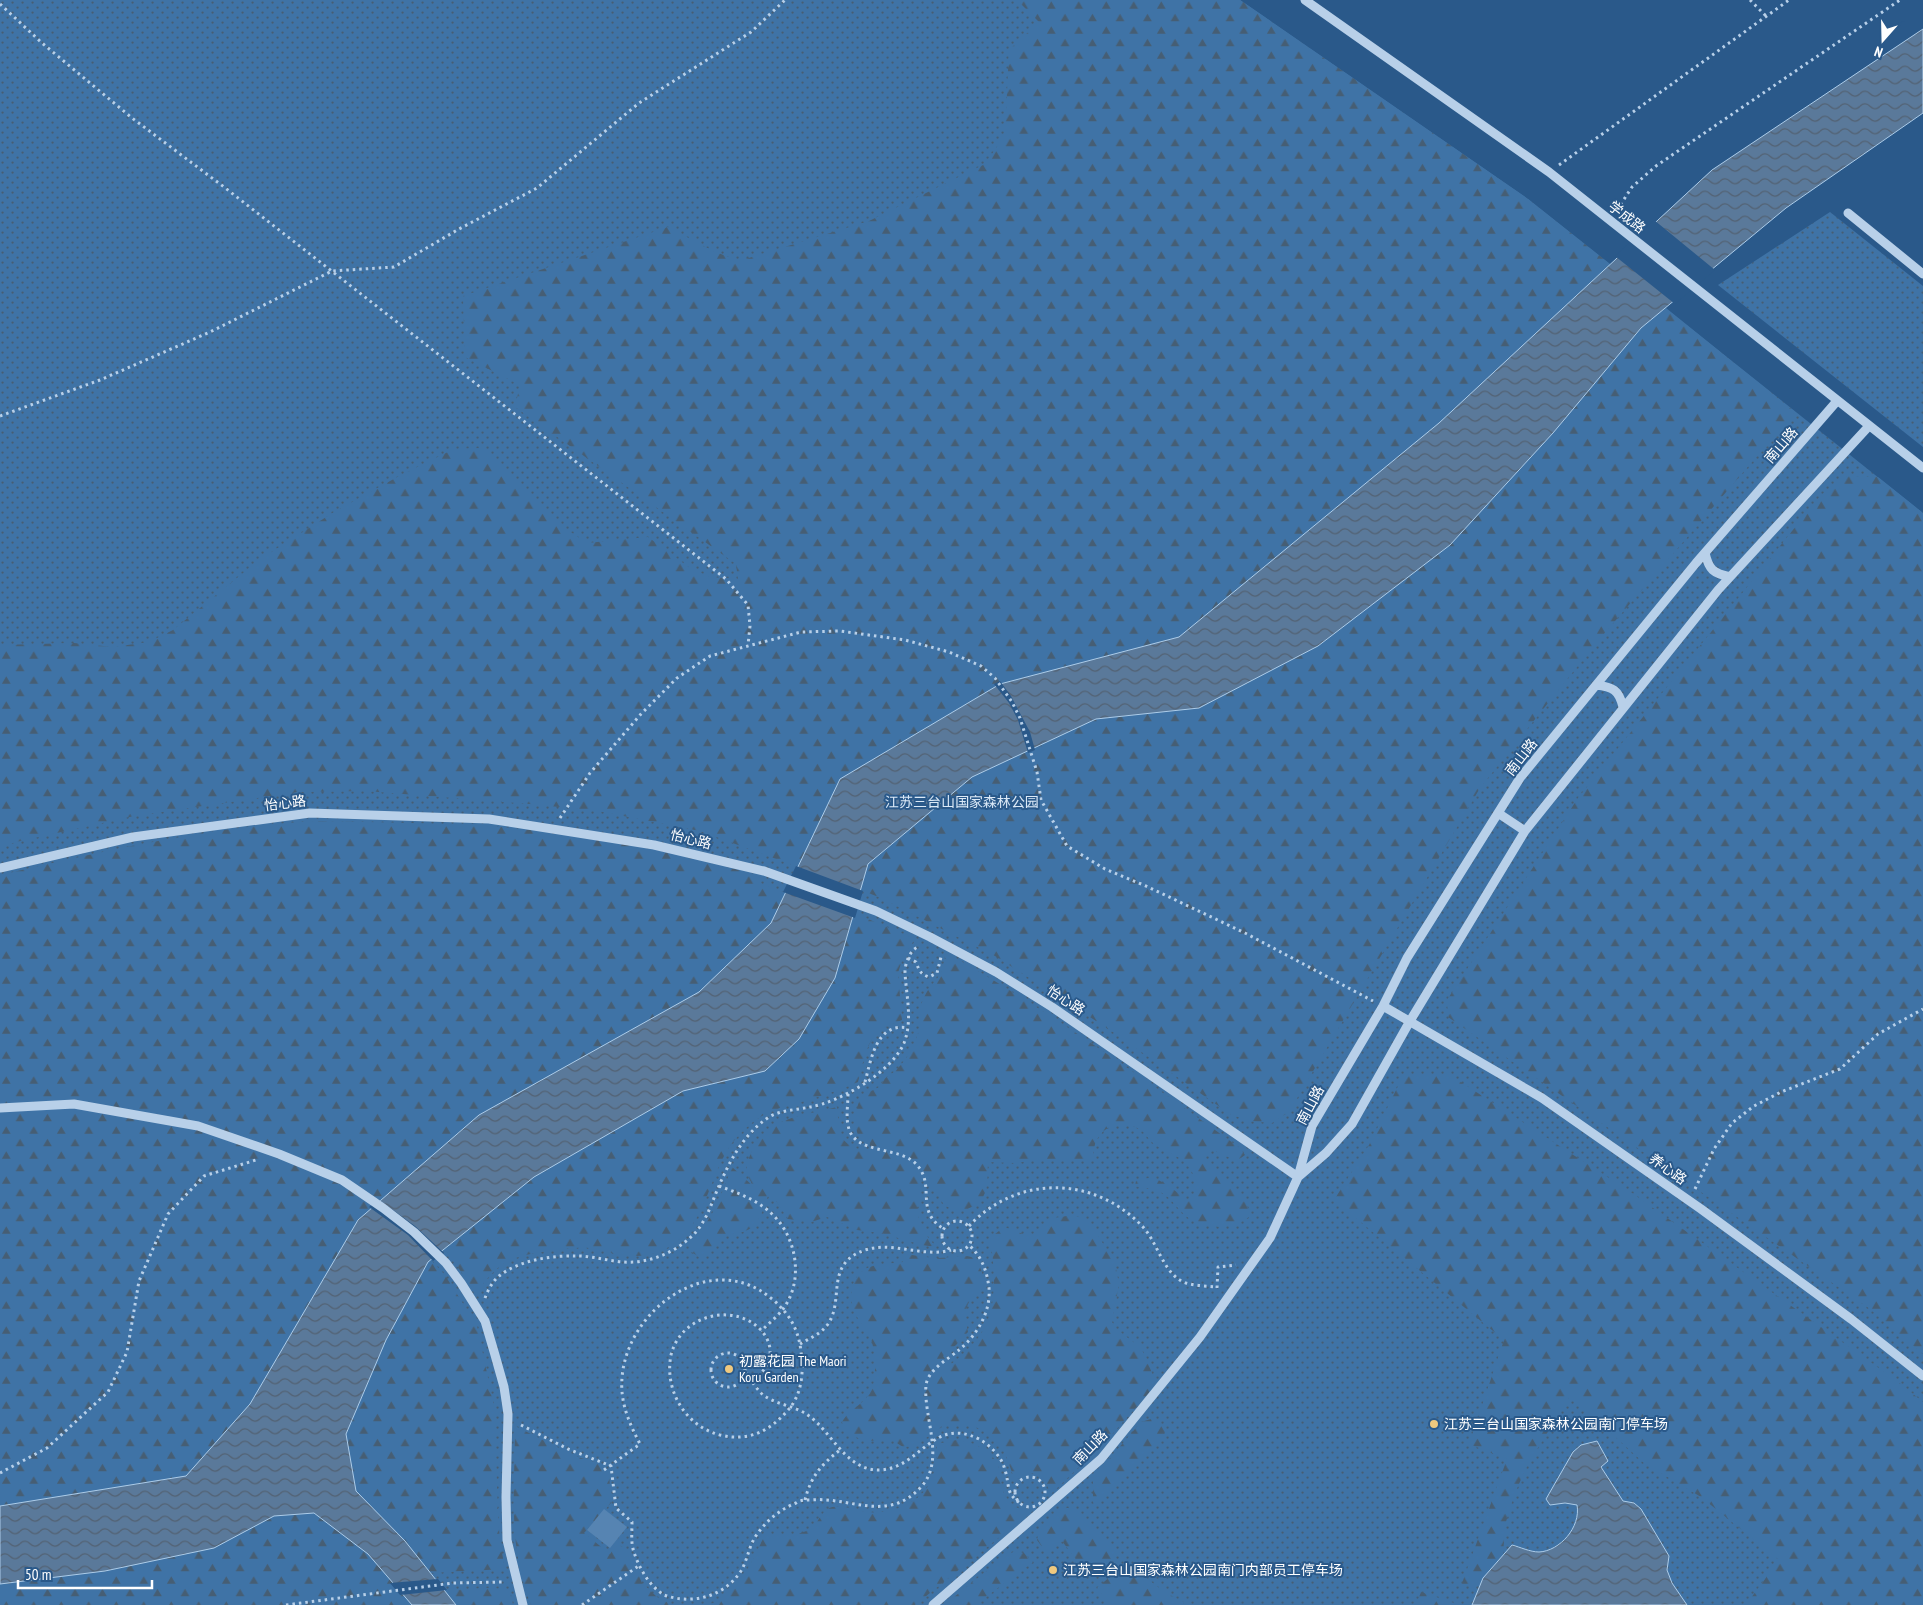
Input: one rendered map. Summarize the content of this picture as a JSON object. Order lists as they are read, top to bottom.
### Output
{
  "streets": {
    "street": [
      "学成路",
      "南山路",
      "怡心路",
      "养心路"
    ]
  },
  "crossings": [
    ["学成路", "南山路"],
    ["南山路", "怡心路"],
    ["南山路", "养心路"]
  ],
  "parks": ["江苏三台山国家森林公园"],
  "places": ["初露花园 The Maori Koru Garden", "江苏三台山国家森林公园南门停车场", "江苏三台山国家森林公园南门内部员工停车场"],
  "scale_bar": "50 m",
  "north": "bottom"
}
